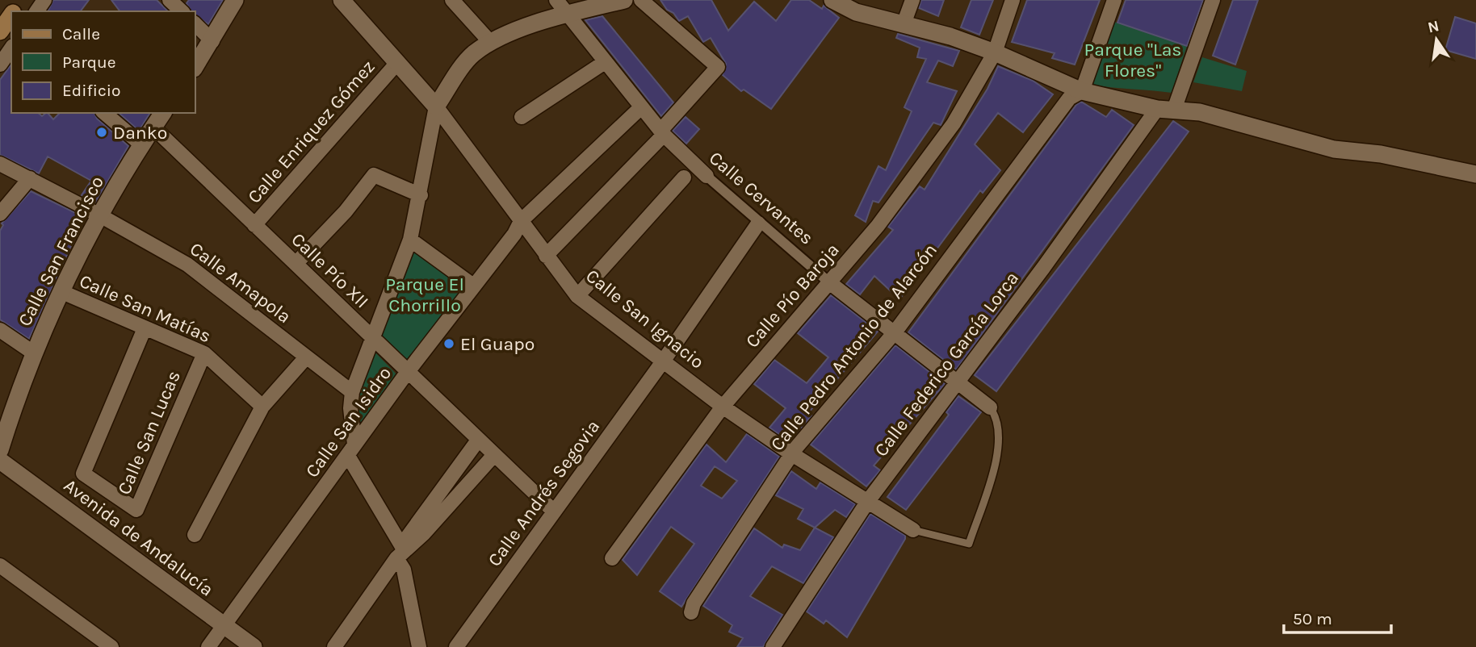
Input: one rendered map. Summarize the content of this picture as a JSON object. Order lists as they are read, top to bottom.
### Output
{
  "streets": {
    "street": [
      "Calle Enriquez Gómez",
      "Calle Cervantes",
      "Calle San Francisco",
      "Calle Pío XII",
      "Calle Amapola",
      "Calle Pío Baroja",
      "Calle San Matías",
      "Calle San Ignacio",
      "Calle Pedro Antonio de Alarcón",
      "Calle Federico García Lorca",
      "Calle San Isidro",
      "Calle San Lucas",
      "Calle Andrés Segovia",
      "Avenida de Andalucía"
    ]
  },
  "crossings": [
    ["Calle Enriquez Gómez", "Calle Pío XII"],
    ["Calle Enriquez Gómez", "Calle San Ignacio"],
    ["Calle Cervantes", "Calle Pío Baroja"],
    ["Calle Cervantes", "Calle Pedro Antonio de Alarcón"],
    ["Calle Cervantes", "Calle Federico García Lorca"],
    ["Calle Cervantes", "Calle San Isidro"],
    ["Calle Cervantes", "Calle Andrés Segovia"],
    ["Calle San Francisco", "Calle Pío XII"],
    ["Calle San Francisco", "Calle Amapola"],
    ["Calle San Francisco", "Calle San Matías"],
    ["Calle Pío XII", "Calle San Isidro"],
    ["Calle Pío XII", "Calle Andrés Segovia"],
    ["Calle Pío Baroja", "Calle San Ignacio"],
    ["Calle San Matías", "Calle San Lucas"],
    ["Calle San Ignacio", "Calle Pedro Antonio de Alarcón"],
    ["Calle San Ignacio", "Calle Federico García Lorca"],
    ["Calle San Ignacio", "Calle San Isidro"],
    ["Calle San Ignacio", "Calle Andrés Segovia"],
    ["Calle San Isidro", "Avenida de Andalucía"]
  ],
  "parks": ["Parque \"Las Flores\"", "Parque El Chorrillo"],
  "places": ["Danko", "El Guapo"],
  "legend": ["Calle", "Parque", "Edificio"],
  "scale_bar": "50 m",
  "north": "top"
}
